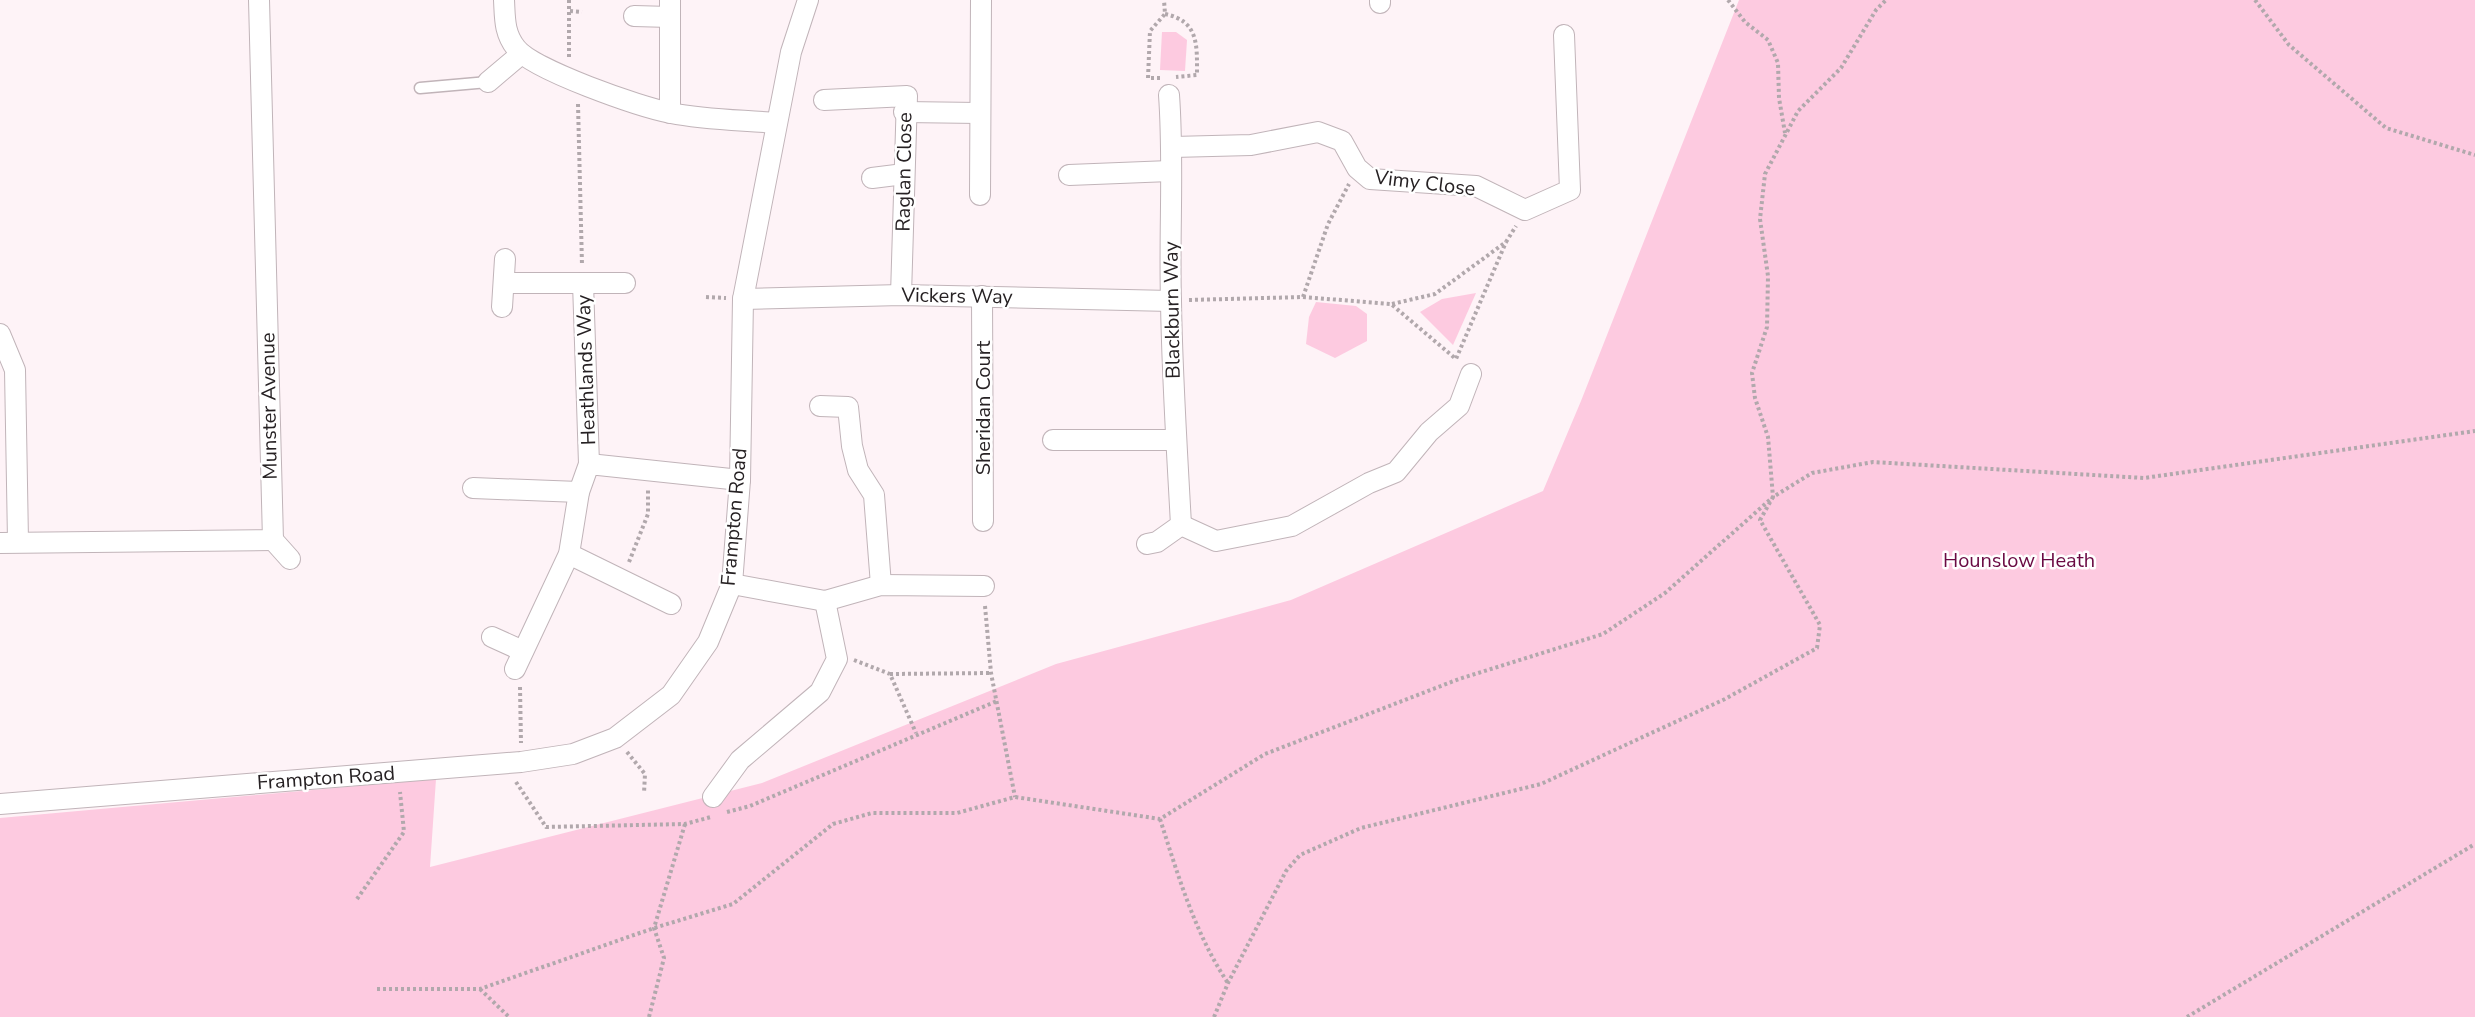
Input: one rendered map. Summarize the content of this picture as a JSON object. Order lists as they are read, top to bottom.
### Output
{
  "streets": {
    "street": [
      "Raglan Close",
      "Vimy Close",
      "Vickers Way",
      "Blackburn Way",
      "Heathlands Way",
      "Munster Avenue",
      "Sheridan Court",
      "Frampton Road"
    ]
  },
  "crossings": [
    ["Raglan Close", "Vickers Way"],
    ["Vimy Close", "Blackburn Way"],
    ["Vickers Way", "Blackburn Way"],
    ["Vickers Way", "Sheridan Court"],
    ["Vickers Way", "Frampton Road"],
    ["Heathlands Way", "Frampton Road"]
  ],
  "parks": ["Hounslow Heath"]
}
